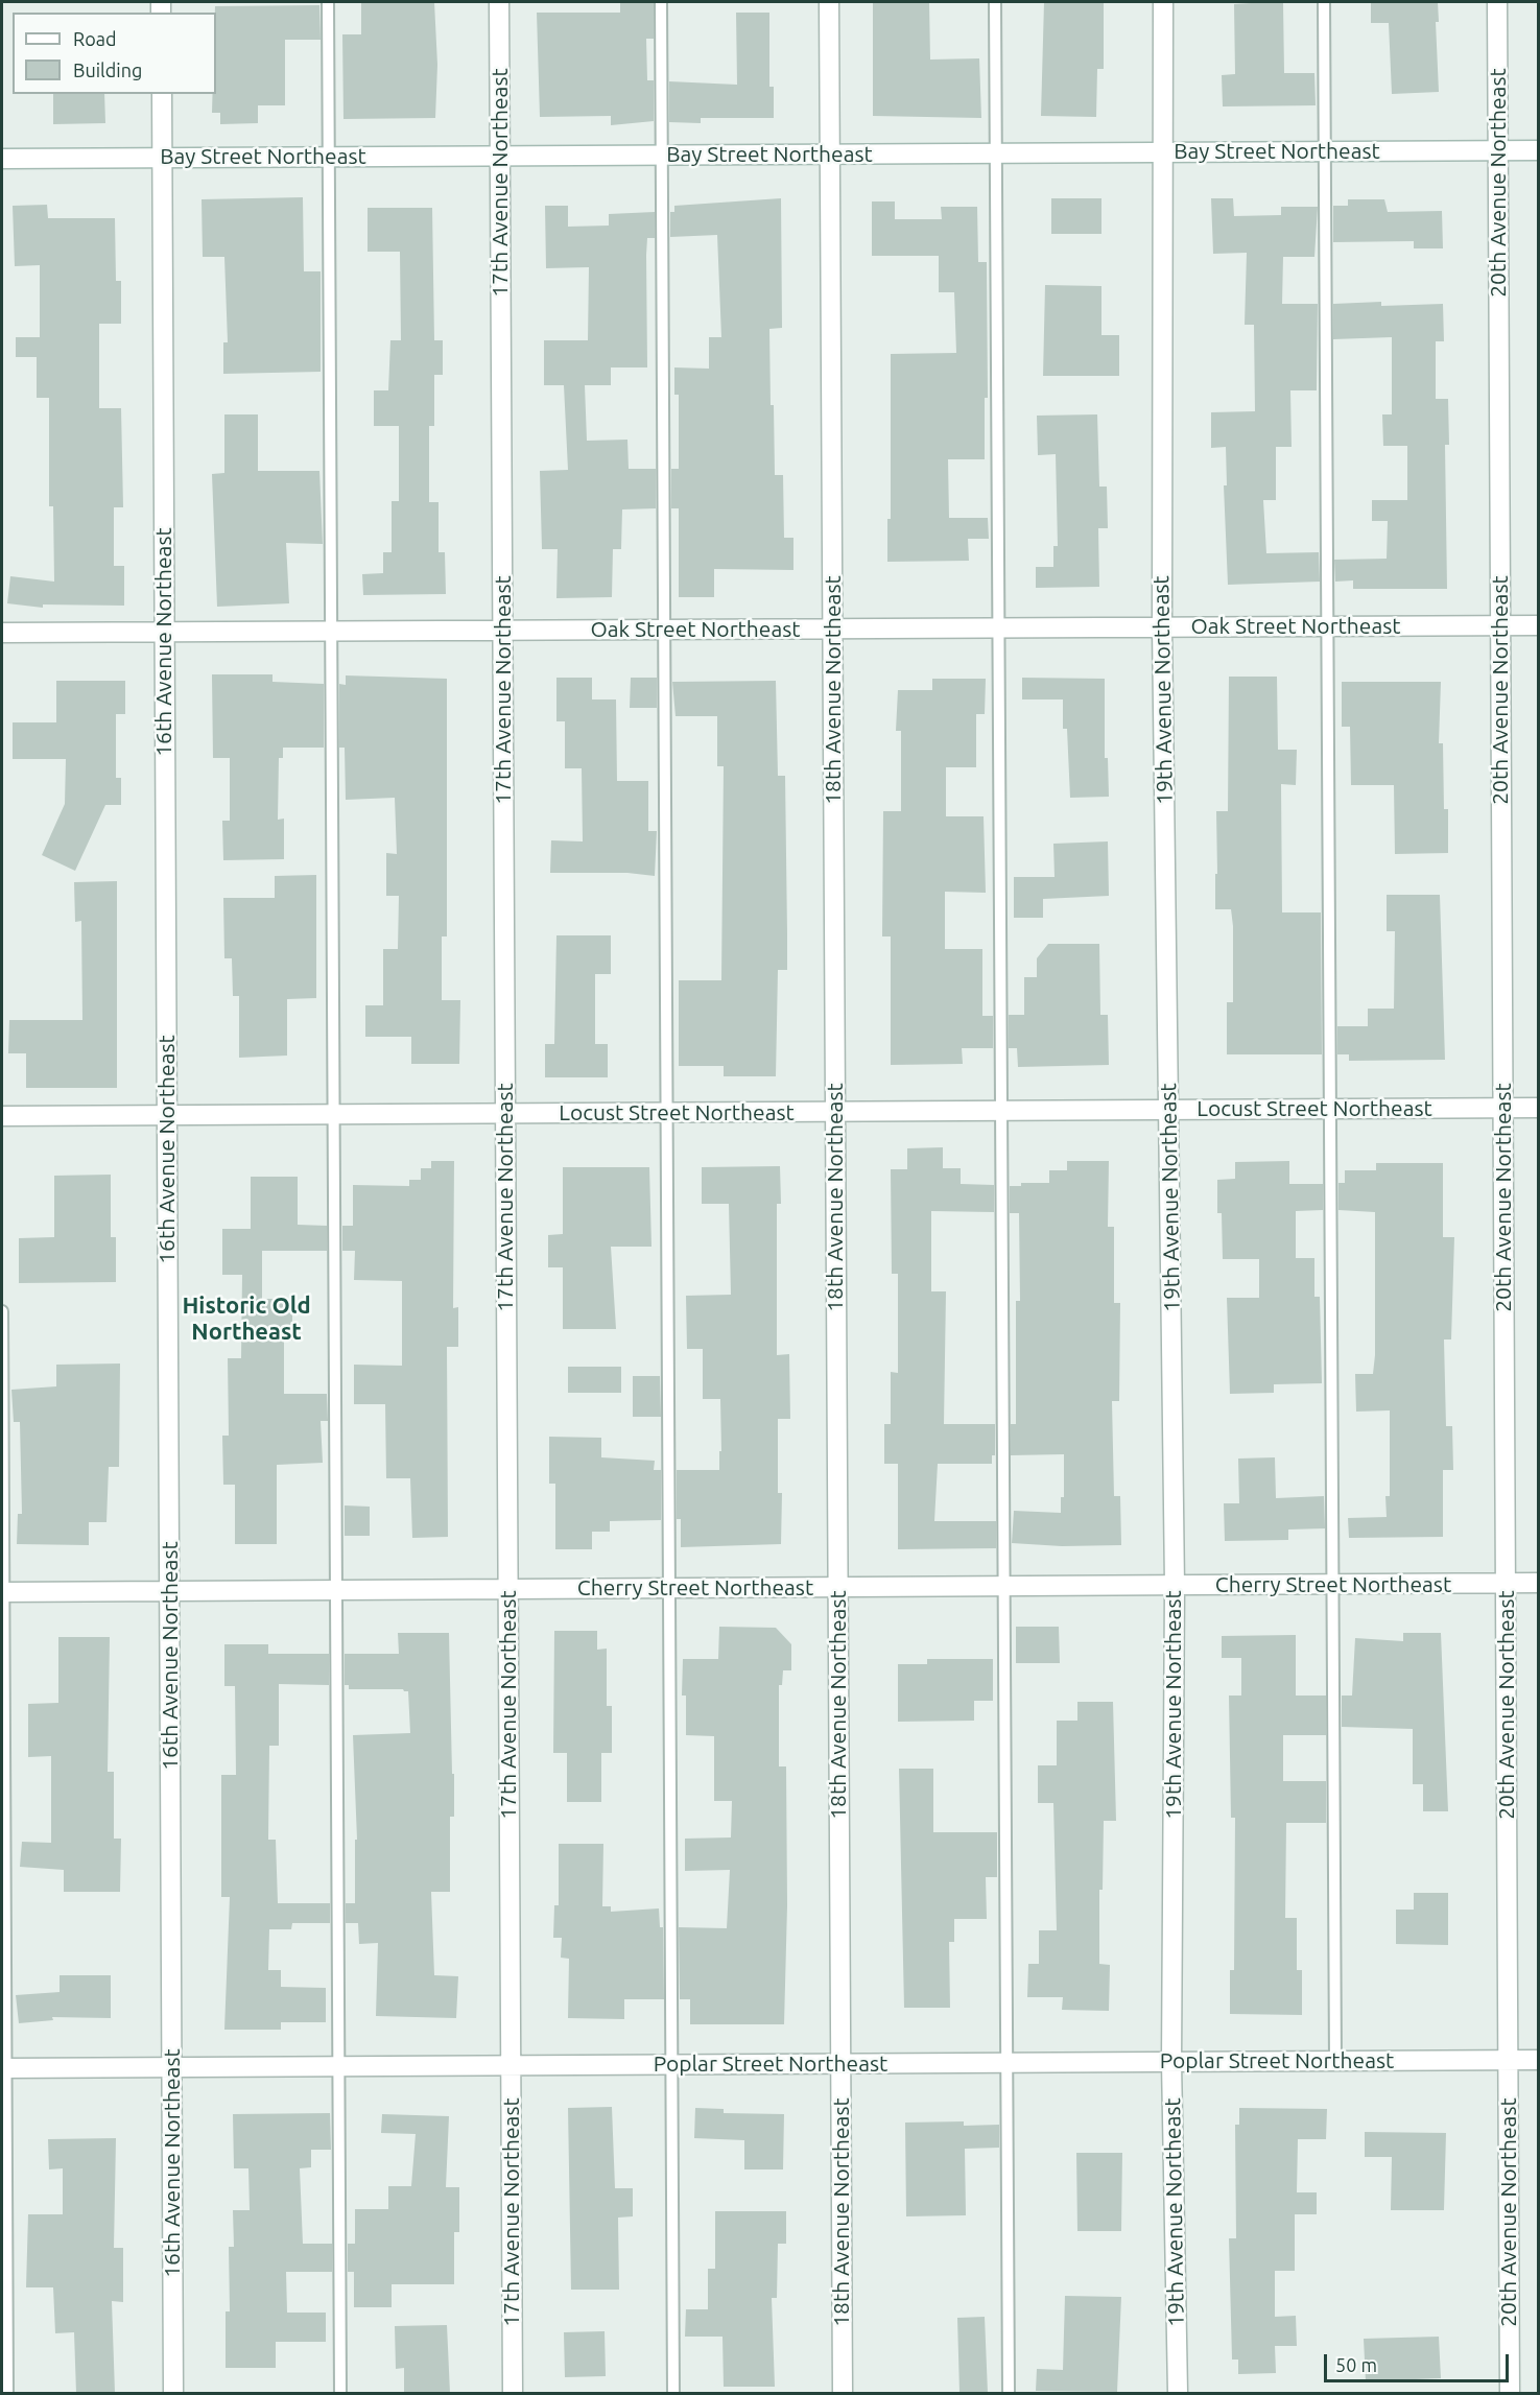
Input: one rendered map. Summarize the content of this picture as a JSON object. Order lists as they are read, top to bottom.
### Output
{
  "streets": {
    "street": [
      "Bay Street Northeast",
      "17th Avenue Northeast",
      "20th Avenue Northeast",
      "Oak Street Northeast",
      "16th Avenue Northeast",
      "18th Avenue Northeast",
      "19th Avenue Northeast",
      "Locust Street Northeast",
      "Cherry Street Northeast",
      "Poplar Street Northeast"
    ]
  },
  "crossings": [
    ["Bay Street Northeast", "17th Avenue Northeast"],
    ["Bay Street Northeast", "20th Avenue Northeast"],
    ["Bay Street Northeast", "16th Avenue Northeast"],
    ["Bay Street Northeast", "18th Avenue Northeast"],
    ["Bay Street Northeast", "19th Avenue Northeast"],
    ["17th Avenue Northeast", "Oak Street Northeast"],
    ["17th Avenue Northeast", "Locust Street Northeast"],
    ["17th Avenue Northeast", "Cherry Street Northeast"],
    ["17th Avenue Northeast", "Poplar Street Northeast"],
    ["20th Avenue Northeast", "Oak Street Northeast"],
    ["20th Avenue Northeast", "Locust Street Northeast"],
    ["20th Avenue Northeast", "Cherry Street Northeast"],
    ["20th Avenue Northeast", "Poplar Street Northeast"],
    ["Oak Street Northeast", "16th Avenue Northeast"],
    ["Oak Street Northeast", "18th Avenue Northeast"],
    ["Oak Street Northeast", "19th Avenue Northeast"],
    ["16th Avenue Northeast", "Locust Street Northeast"],
    ["16th Avenue Northeast", "Cherry Street Northeast"],
    ["16th Avenue Northeast", "Poplar Street Northeast"],
    ["18th Avenue Northeast", "Locust Street Northeast"],
    ["18th Avenue Northeast", "Cherry Street Northeast"],
    ["18th Avenue Northeast", "Poplar Street Northeast"],
    ["19th Avenue Northeast", "Locust Street Northeast"],
    ["19th Avenue Northeast", "Cherry Street Northeast"],
    ["19th Avenue Northeast", "Poplar Street Northeast"]
  ],
  "districts": ["Historic Old Northeast"],
  "legend": ["Road", "Building"],
  "scale_bar": "50 m"
}
